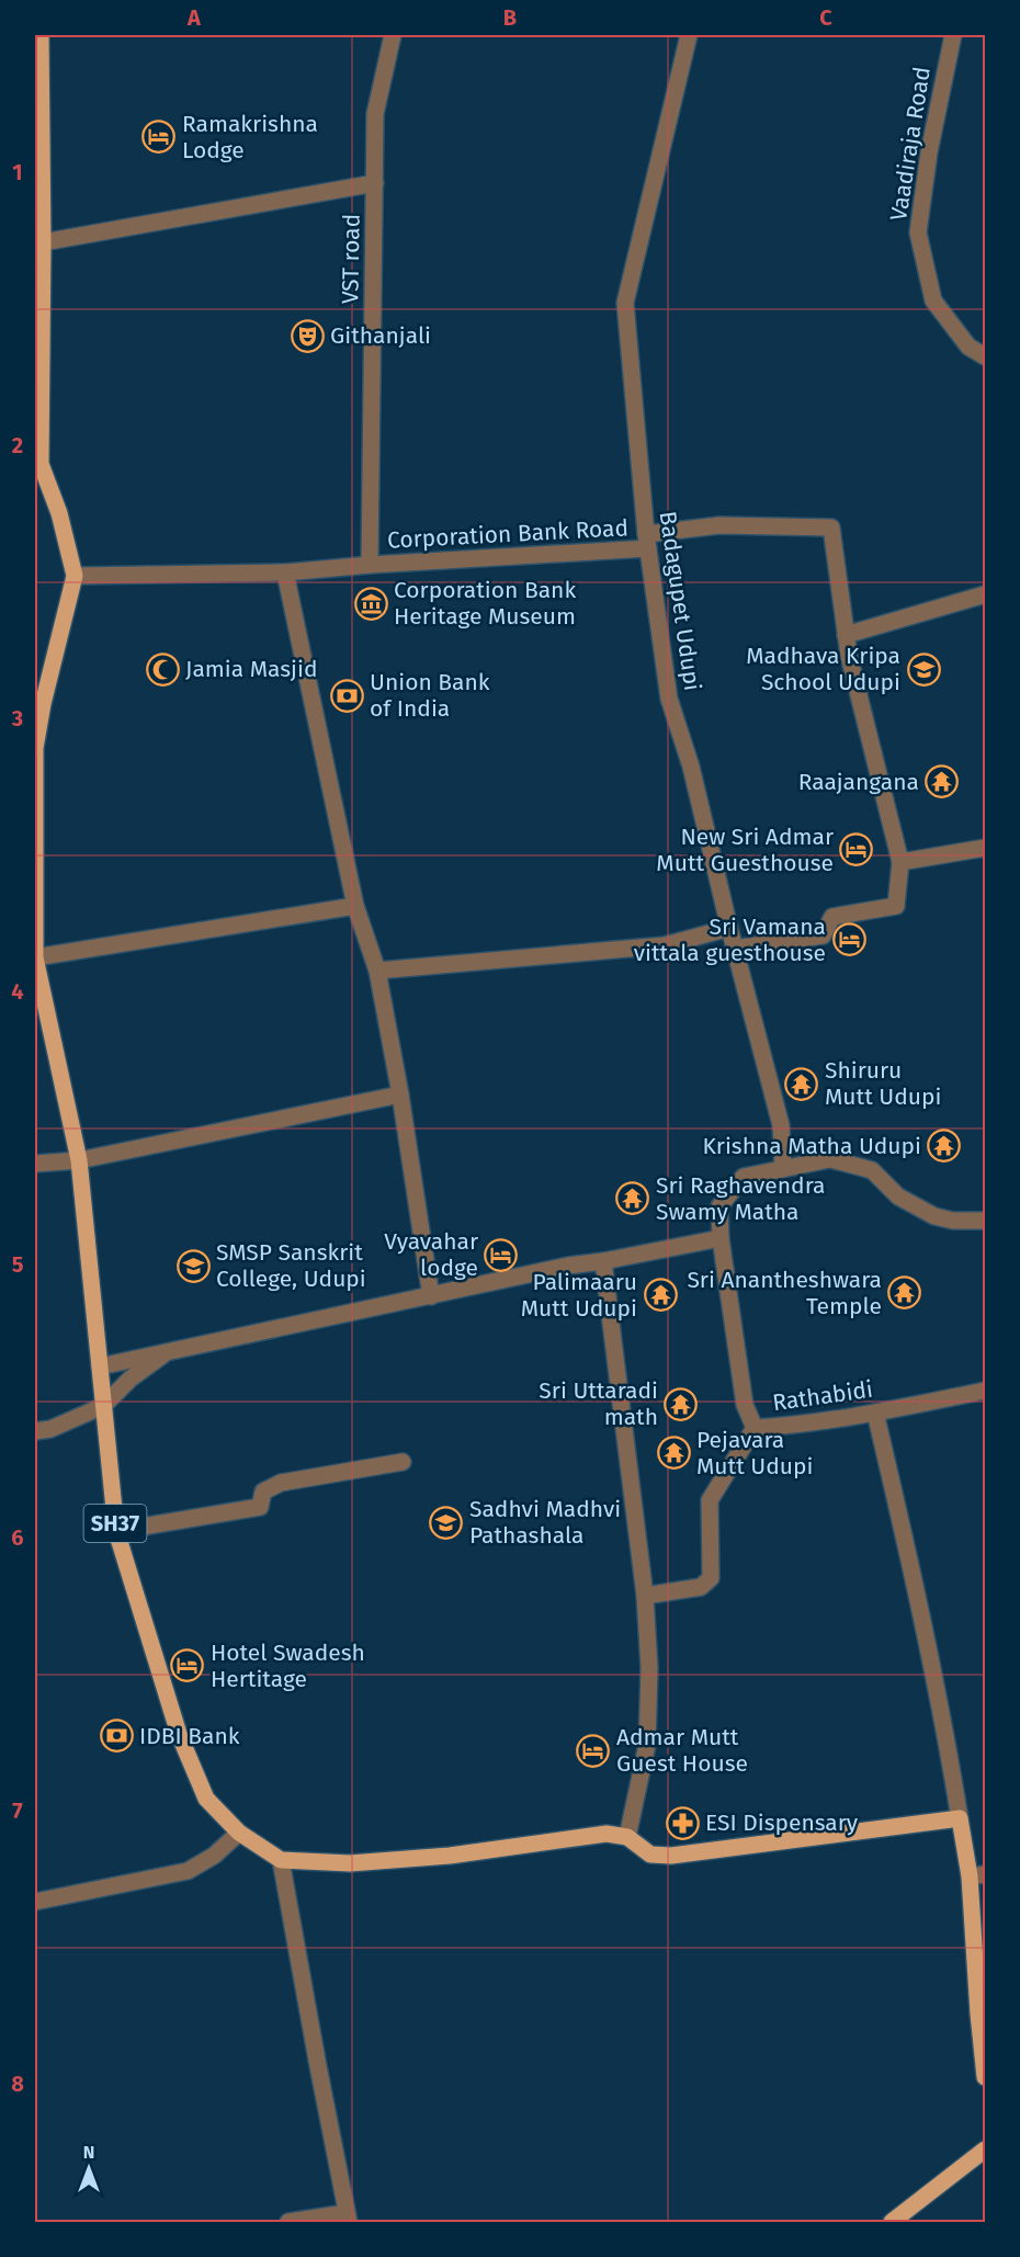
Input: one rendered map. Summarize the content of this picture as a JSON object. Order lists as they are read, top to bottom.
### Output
{
  "streets": {
    "main road": ["SH37"],
    "street": [
      "Vaadiraja Road",
      "VST road",
      "Corporation Bank Road",
      "Badagupet Udupi",
      "Rathabidi"
    ]
  },
  "crossings": [
    ["VST road", "Corporation Bank Road"],
    ["Corporation Bank Road", "Badagupet Udupi"],
    ["Corporation Bank Road", "SH37"],
    ["Badagupet Udupi", "Rathabidi"]
  ],
  "places": {
    "hotel": [
      "Ramakrishna Lodge",
      "New Sri Admar Mutt Guesthouse",
      "Sri Vamana vittala guesthouse",
      "Vyavahar lodge",
      "Hotel Swadesh Hertitage",
      "Admar Mutt Guest House"
    ],
    "theatre": ["Githanjali"],
    "museum": ["Corporation Bank Heritage Museum"],
    "mosque": ["Jamia Masjid"],
    "school or university": ["Madhava Kripa School Udupi", "SMSP Sanskrit College, Udupi", "Sadhvi Madhvi Pathashala"],
    "bank": ["Union Bank of India", "IDBI Bank"],
    "temple": [
      "Raajangana",
      "Shiruru Mutt Udupi",
      "Krishna Matha Udupi",
      "Sri Raghavendra Swamy Matha",
      "Sri Anantheshwara Temple",
      "Palimaaru Mutt Udupi",
      "Sri Uttaradi math",
      "Pejavara Mutt Udupi"
    ],
    "pharmacy": ["ESI Dispensary"]
  },
  "north": "top",
  "grid": {
    "columns": ["A", "B", "C"],
    "rows": [
      "1",
      "2",
      "3",
      "4",
      "5",
      "6",
      "7",
      "8"
    ]
  }
}
